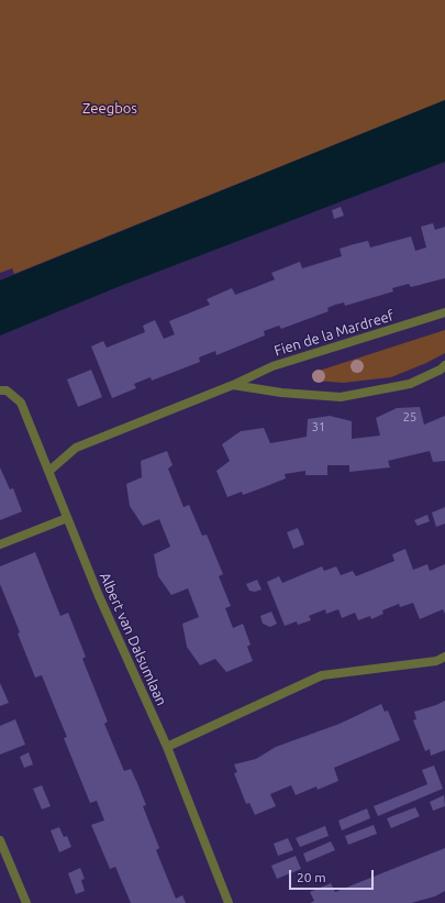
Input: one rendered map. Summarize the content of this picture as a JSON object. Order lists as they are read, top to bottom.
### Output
{
  "streets": {
    "street": ["Fien de la Mardreef", "Albert van Dalsumlaan"]
  },
  "crossings": [
    ["Fien de la Mardreef", "Albert van Dalsumlaan"]
  ],
  "parks": ["Zeegbos"],
  "house_numbers": ["25", "31"],
  "scale_bar": "20 m"
}
